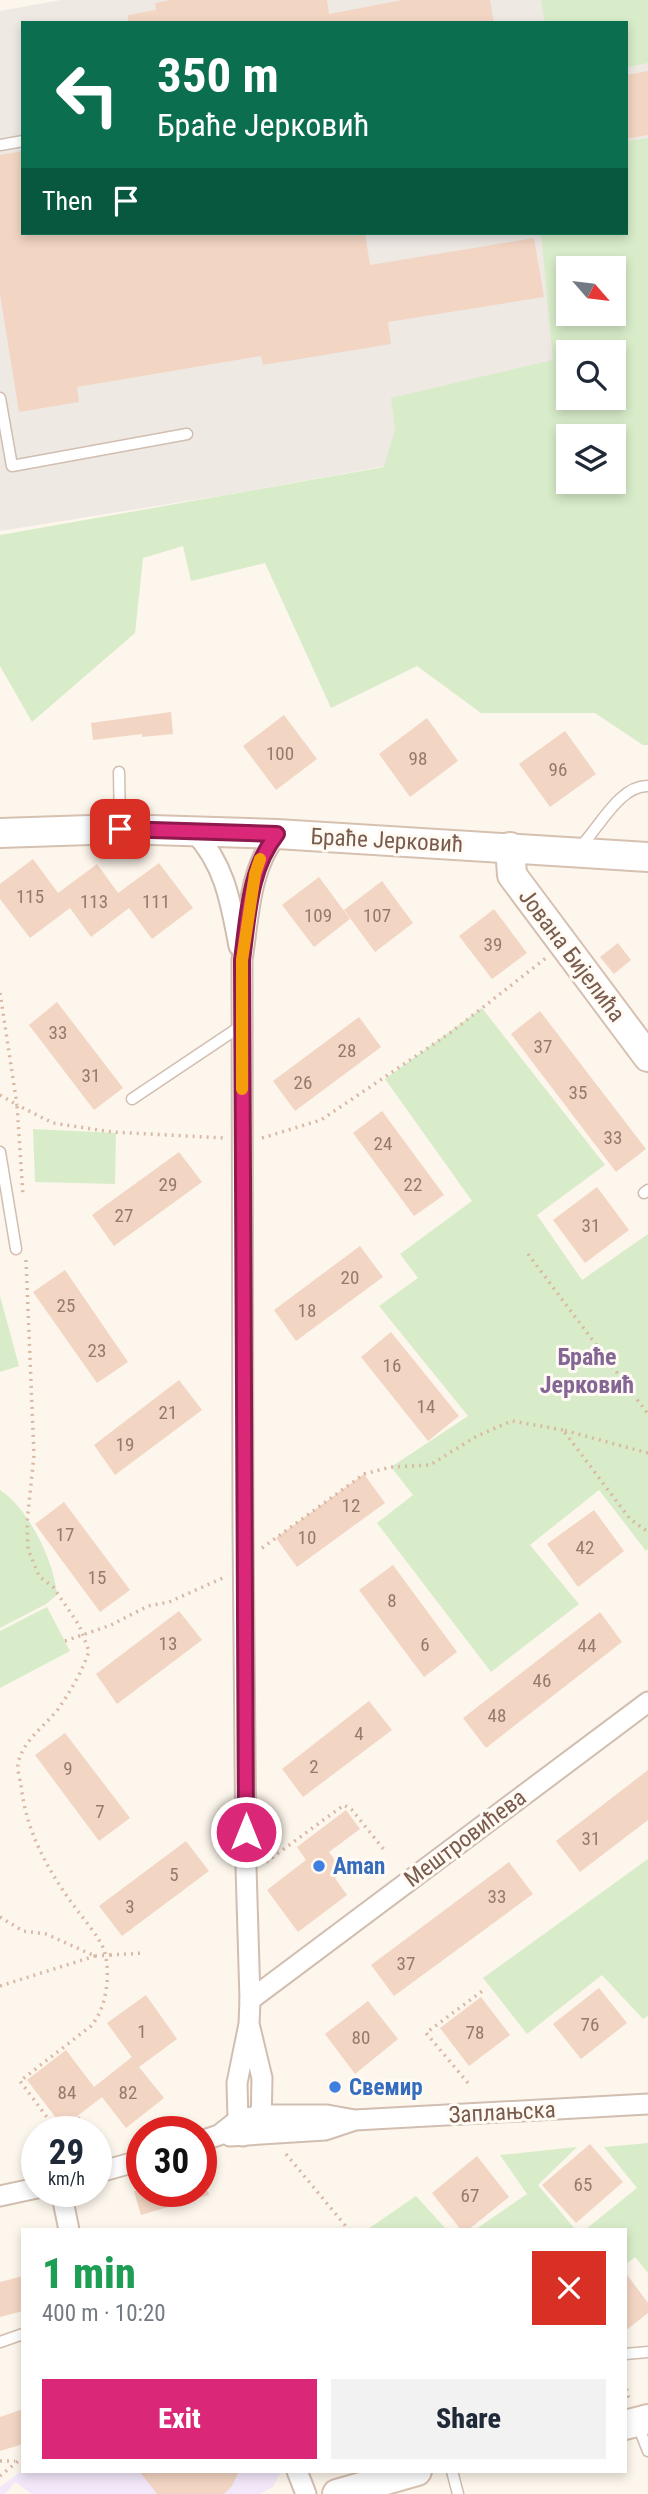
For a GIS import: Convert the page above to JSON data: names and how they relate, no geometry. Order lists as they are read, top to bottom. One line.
{"streets":{"street":["Браће Јерковић","Јована Бијелића","Мештровићева","Заплањска"]},"crossings":[["Браће Јерковић","Јована Бијелића"]],"districts":["Браће Јерковић"],"places":["Aman","Свемир"],"house_numbers":["100","98","96","115","113","111","109","107","39","33","37","28","31","26","35","33","24","29","22","27","31","20","25","18","23","16","14","21","19","12","17","10","42","15","8","13","6","44","46","48","4","2","9","7","31","5","33","3","37","76","1","78","80","84","82","65","67"],"north":"bottom right","page":{"turn":["350 m","Браће Јерковић"],"then":"Then","speed":"29 km/h","limit":"30","heading":["1 min","400 m · 10:20"],"buttons":["Exit","Share"]}}
